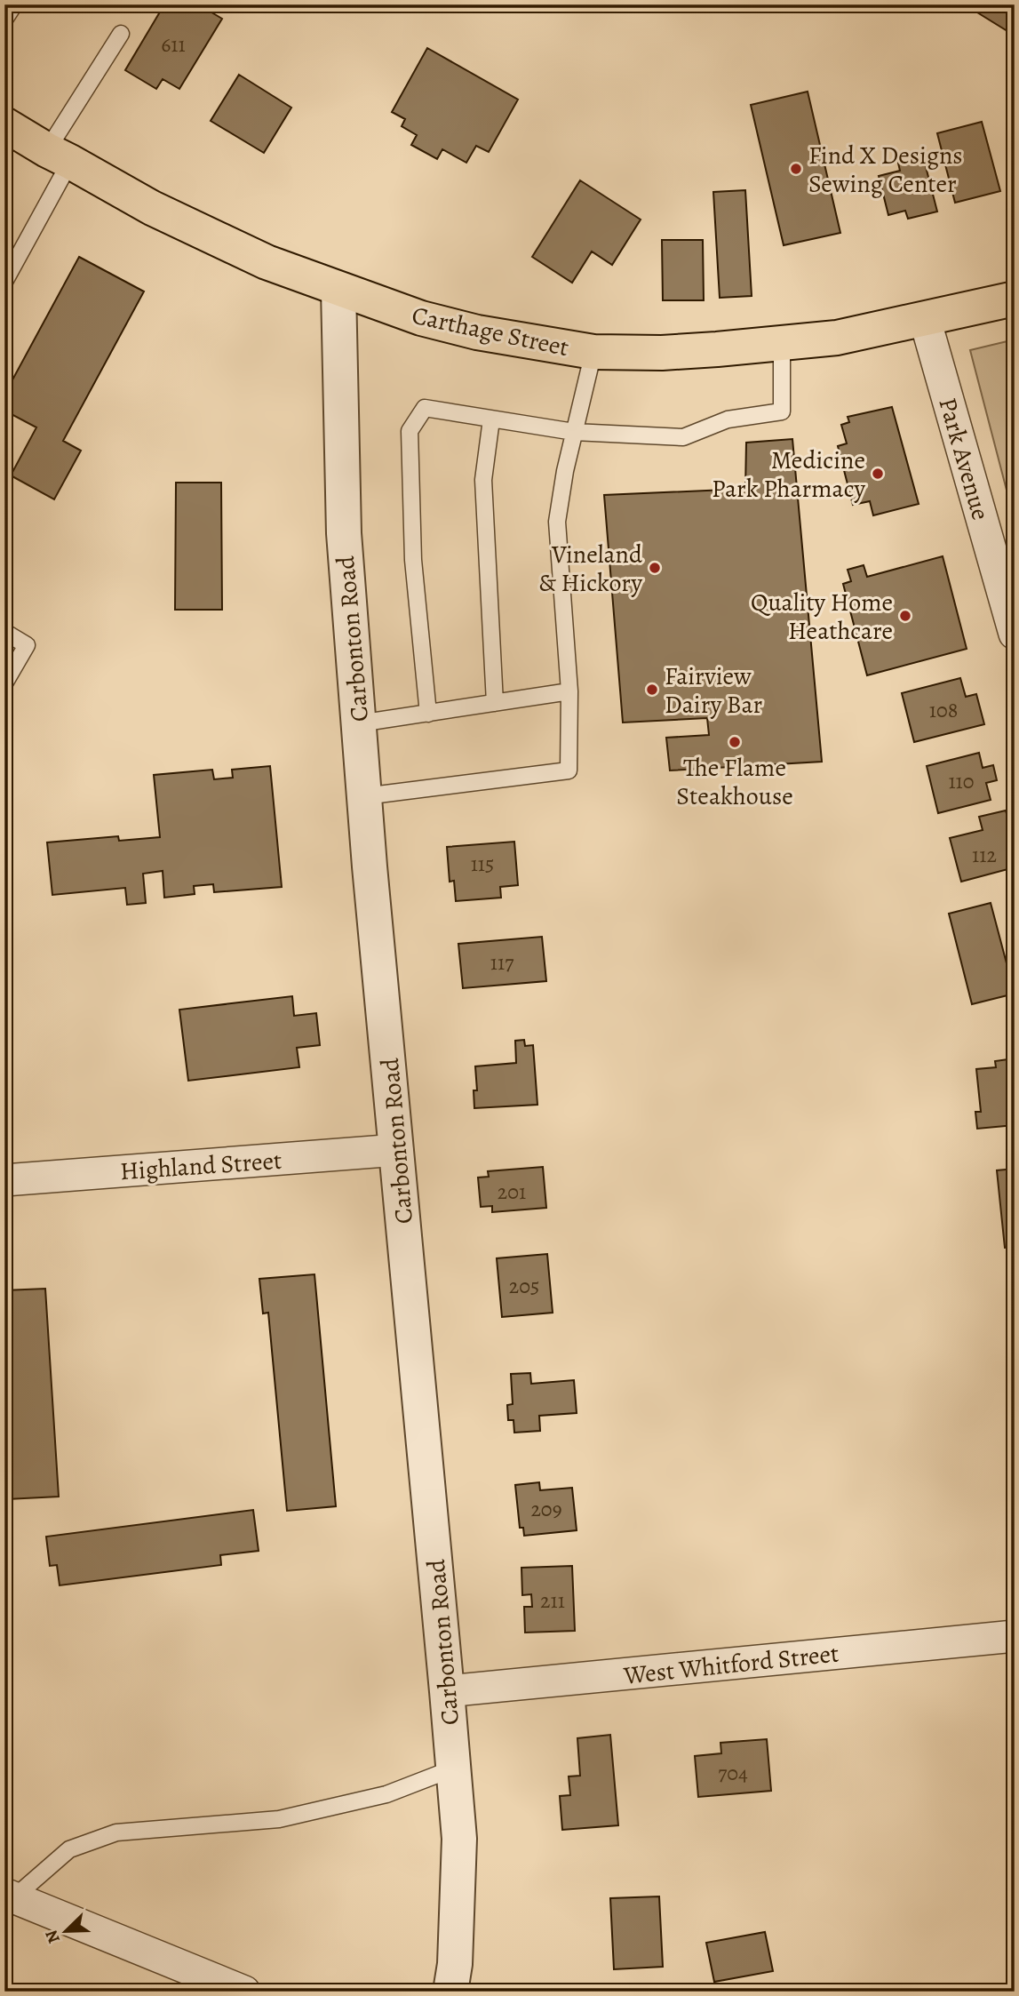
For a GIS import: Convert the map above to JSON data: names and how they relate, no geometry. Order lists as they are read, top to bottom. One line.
{"streets":{"main road":["Carthage Street"],"street":["Park Avenue","Carbonton Road","Highland Street","West Whitford Street"]},"crossings":[["Carthage Street","Park Avenue"],["Carthage Street","Carbonton Road"],["Carbonton Road","Highland Street"],["Carbonton Road","West Whitford Street"]],"places":["Find X Designs Sewing Center","Medicine Park Pharmacy","Vineland & Hickory","Quality Home Heathcare","Fairview Dairy Bar","The Flame Steakhouse"],"house_numbers":["611","108","110","112","115","117","201","205","209","211","704"],"north":"bottom left"}
